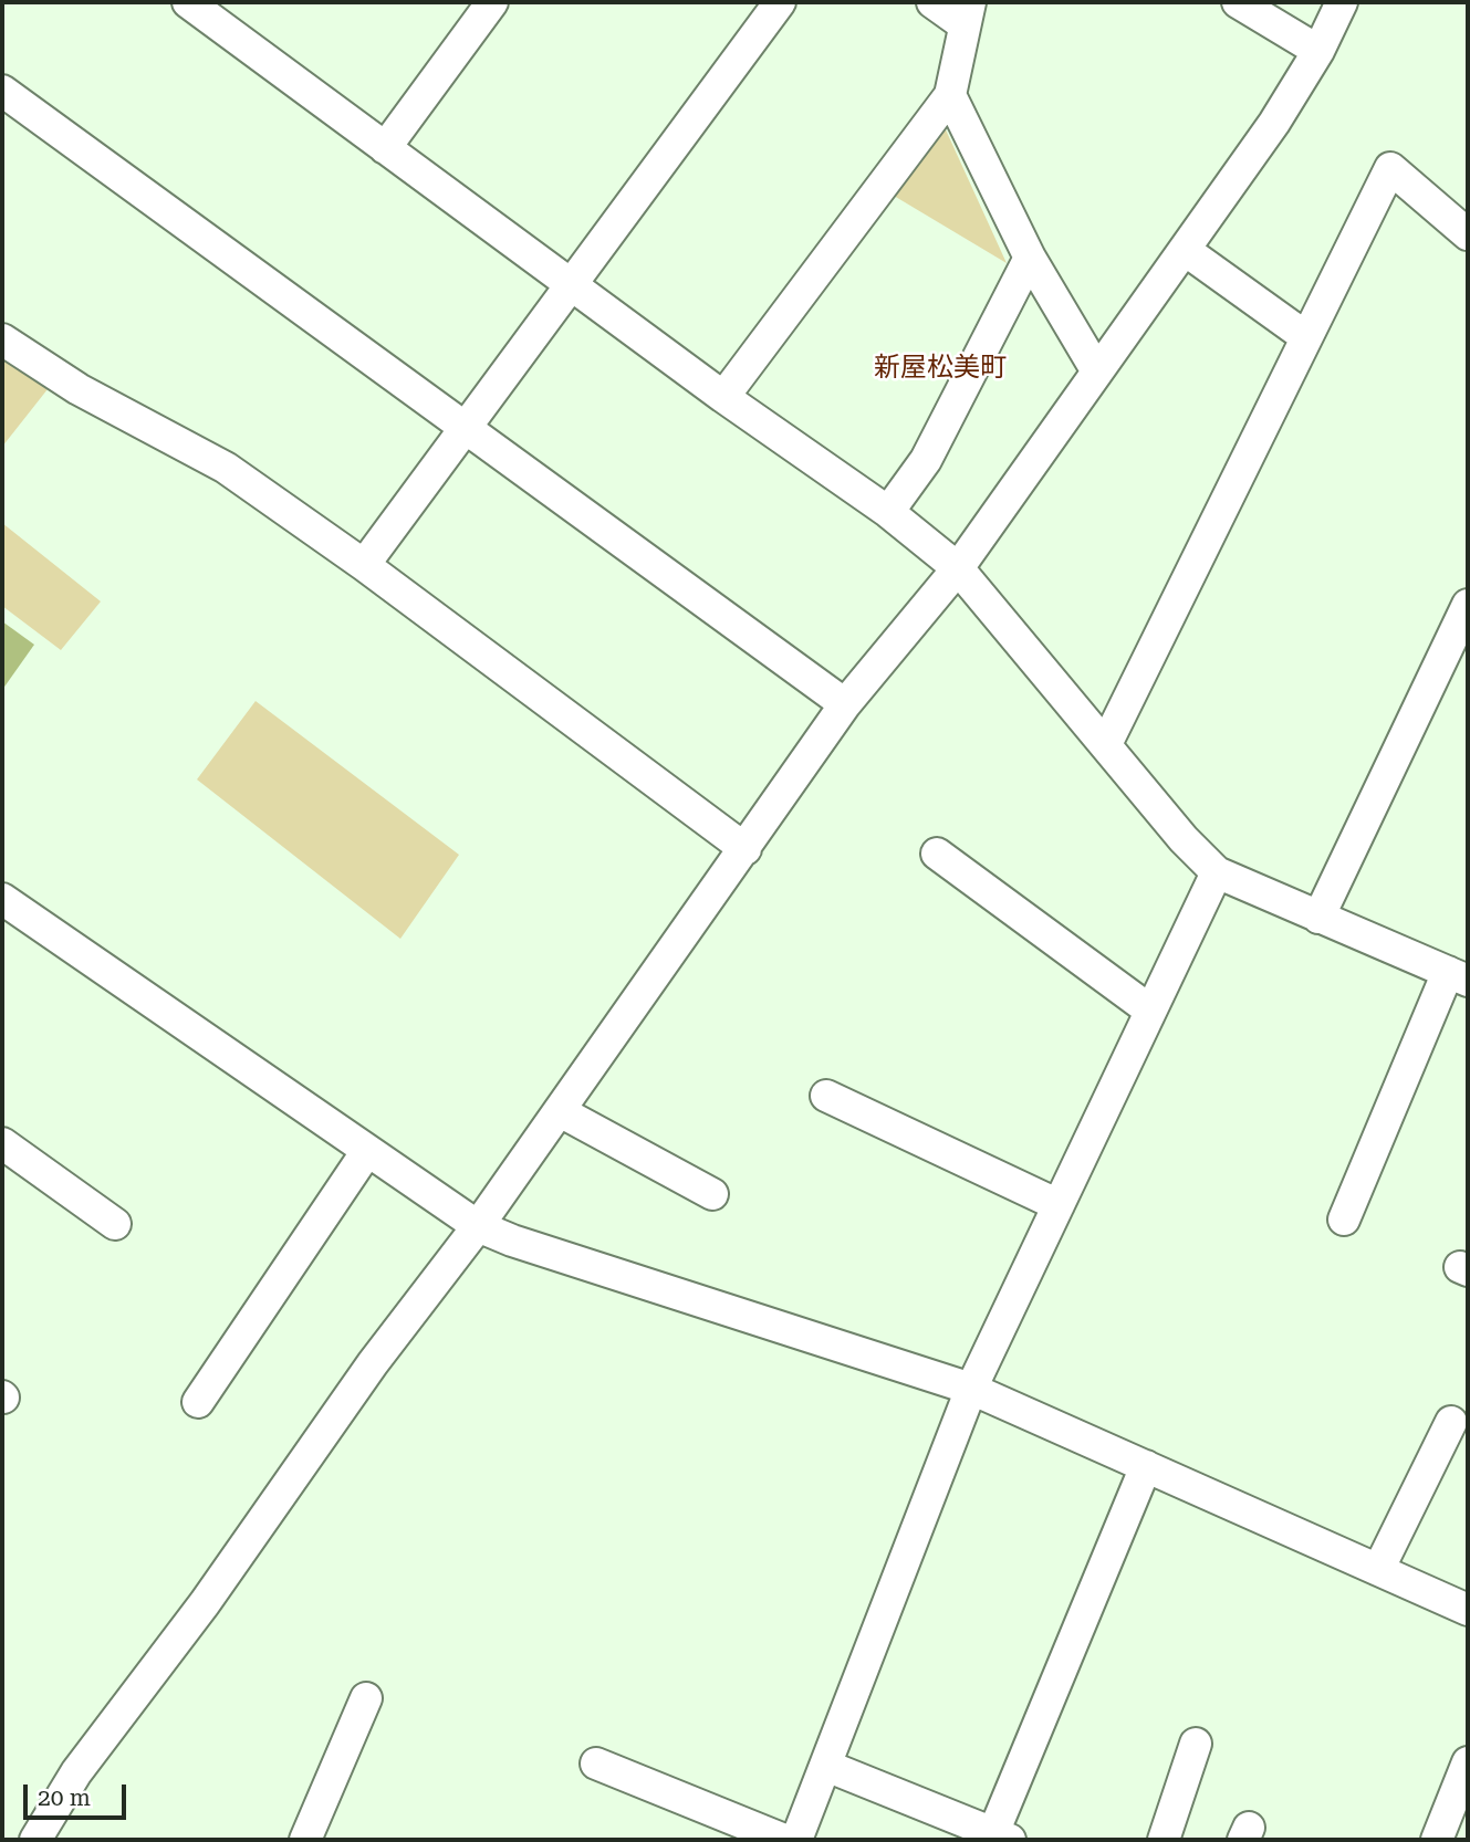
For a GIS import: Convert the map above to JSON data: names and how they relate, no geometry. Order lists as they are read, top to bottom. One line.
{"districts":["新屋松美町"],"scale_bar":"20 m"}
